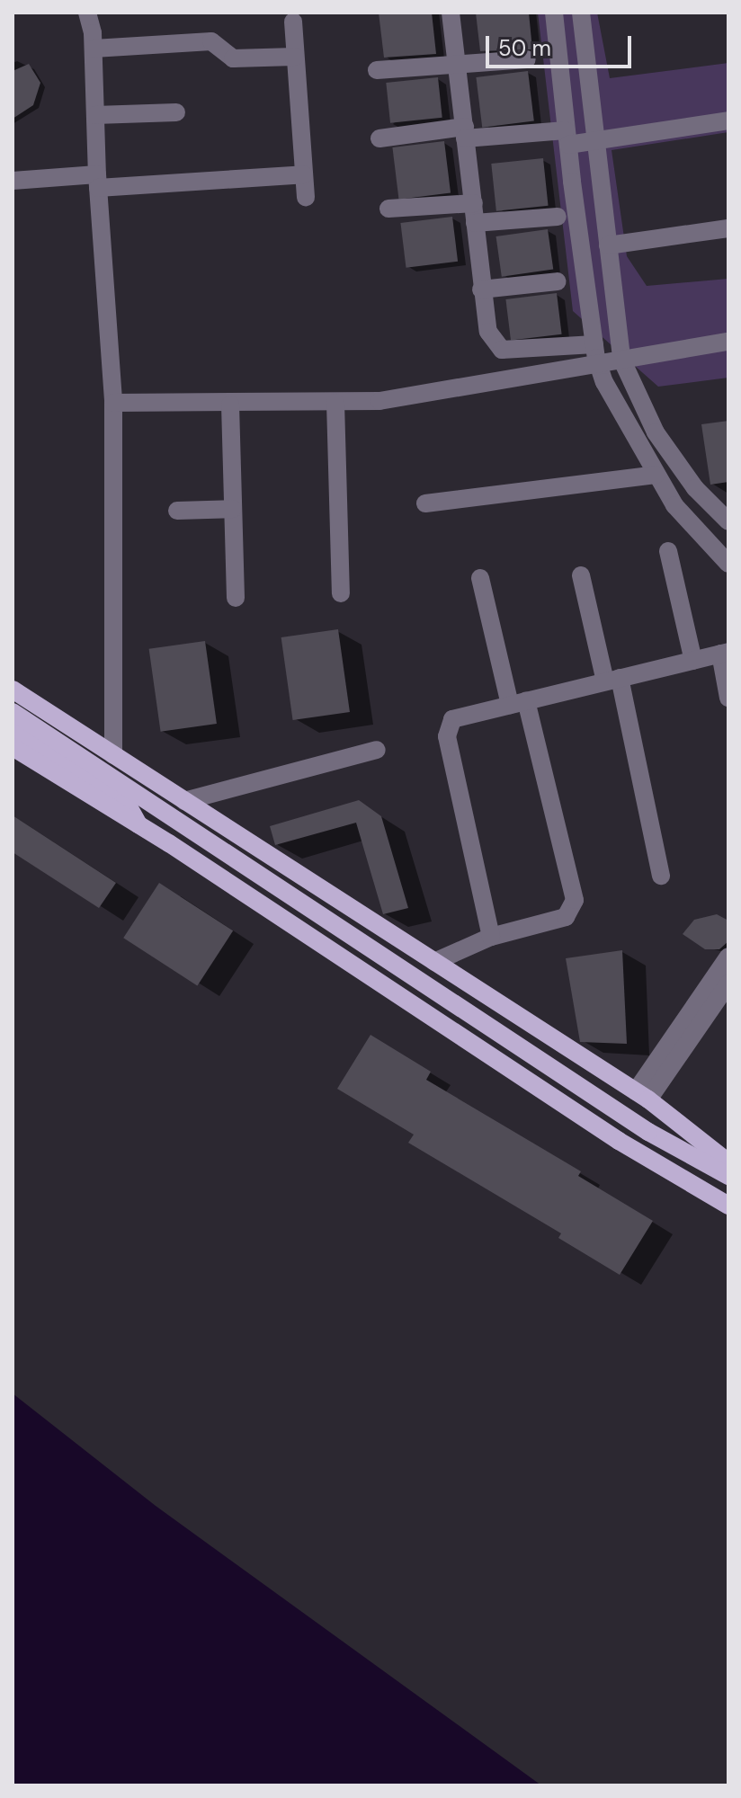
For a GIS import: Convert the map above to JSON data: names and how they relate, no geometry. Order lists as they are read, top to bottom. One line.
{"scale_bar":"50 m"}
